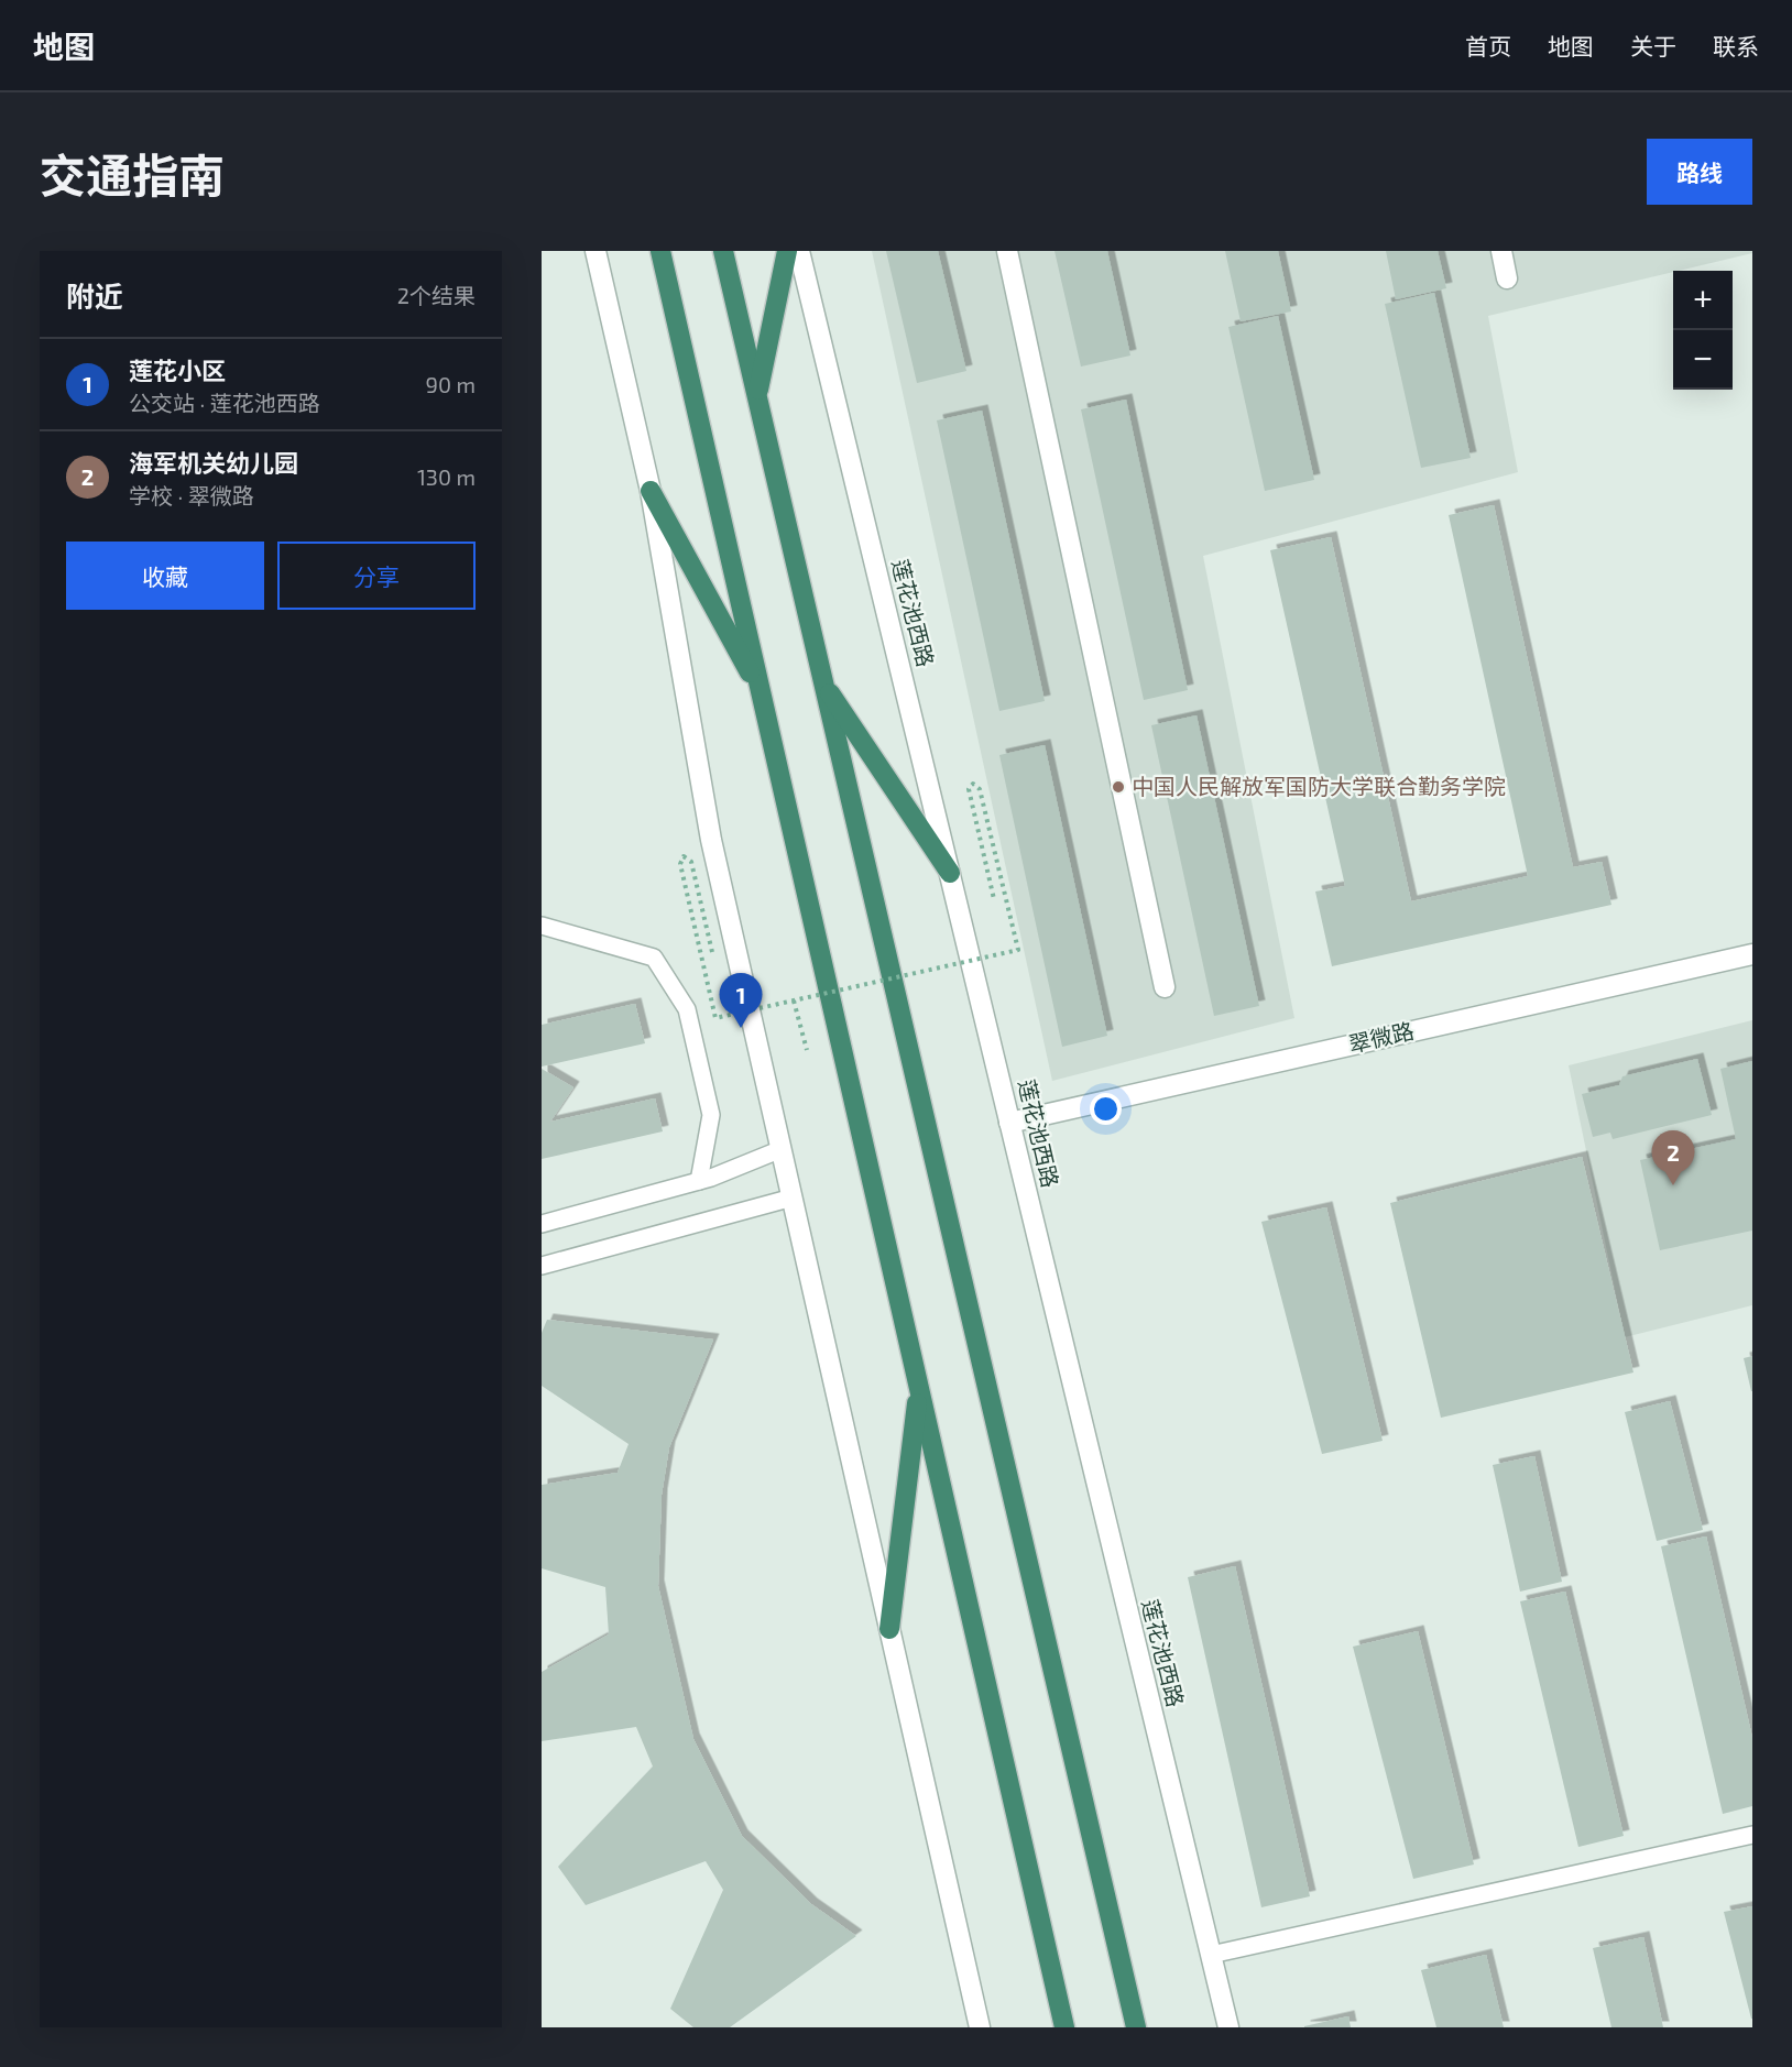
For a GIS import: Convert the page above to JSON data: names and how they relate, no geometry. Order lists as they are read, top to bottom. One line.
{"streets":{"street":["莲花池西路","翠微路"]},"crossings":[["莲花池西路","翠微路"]],"places":["中国人民解放军国防大学联合勤务学院"],"page":{"header":"地图","nav":["首页","地图","关于","联系"],"title":"交通指南","buttons":["路线",["收藏","分享"]],"heading":["附近","2个结果"],"map_buttons":["+","−"],"list":[{"mark":"1","name":"莲花小区","note":"公交站 · 莲花池西路","value":"90 m"},{"mark":"2","name":"海军机关幼儿园","note":"学校 · 翠微路","value":"130 m"}],"pins":["1","2"]}}
